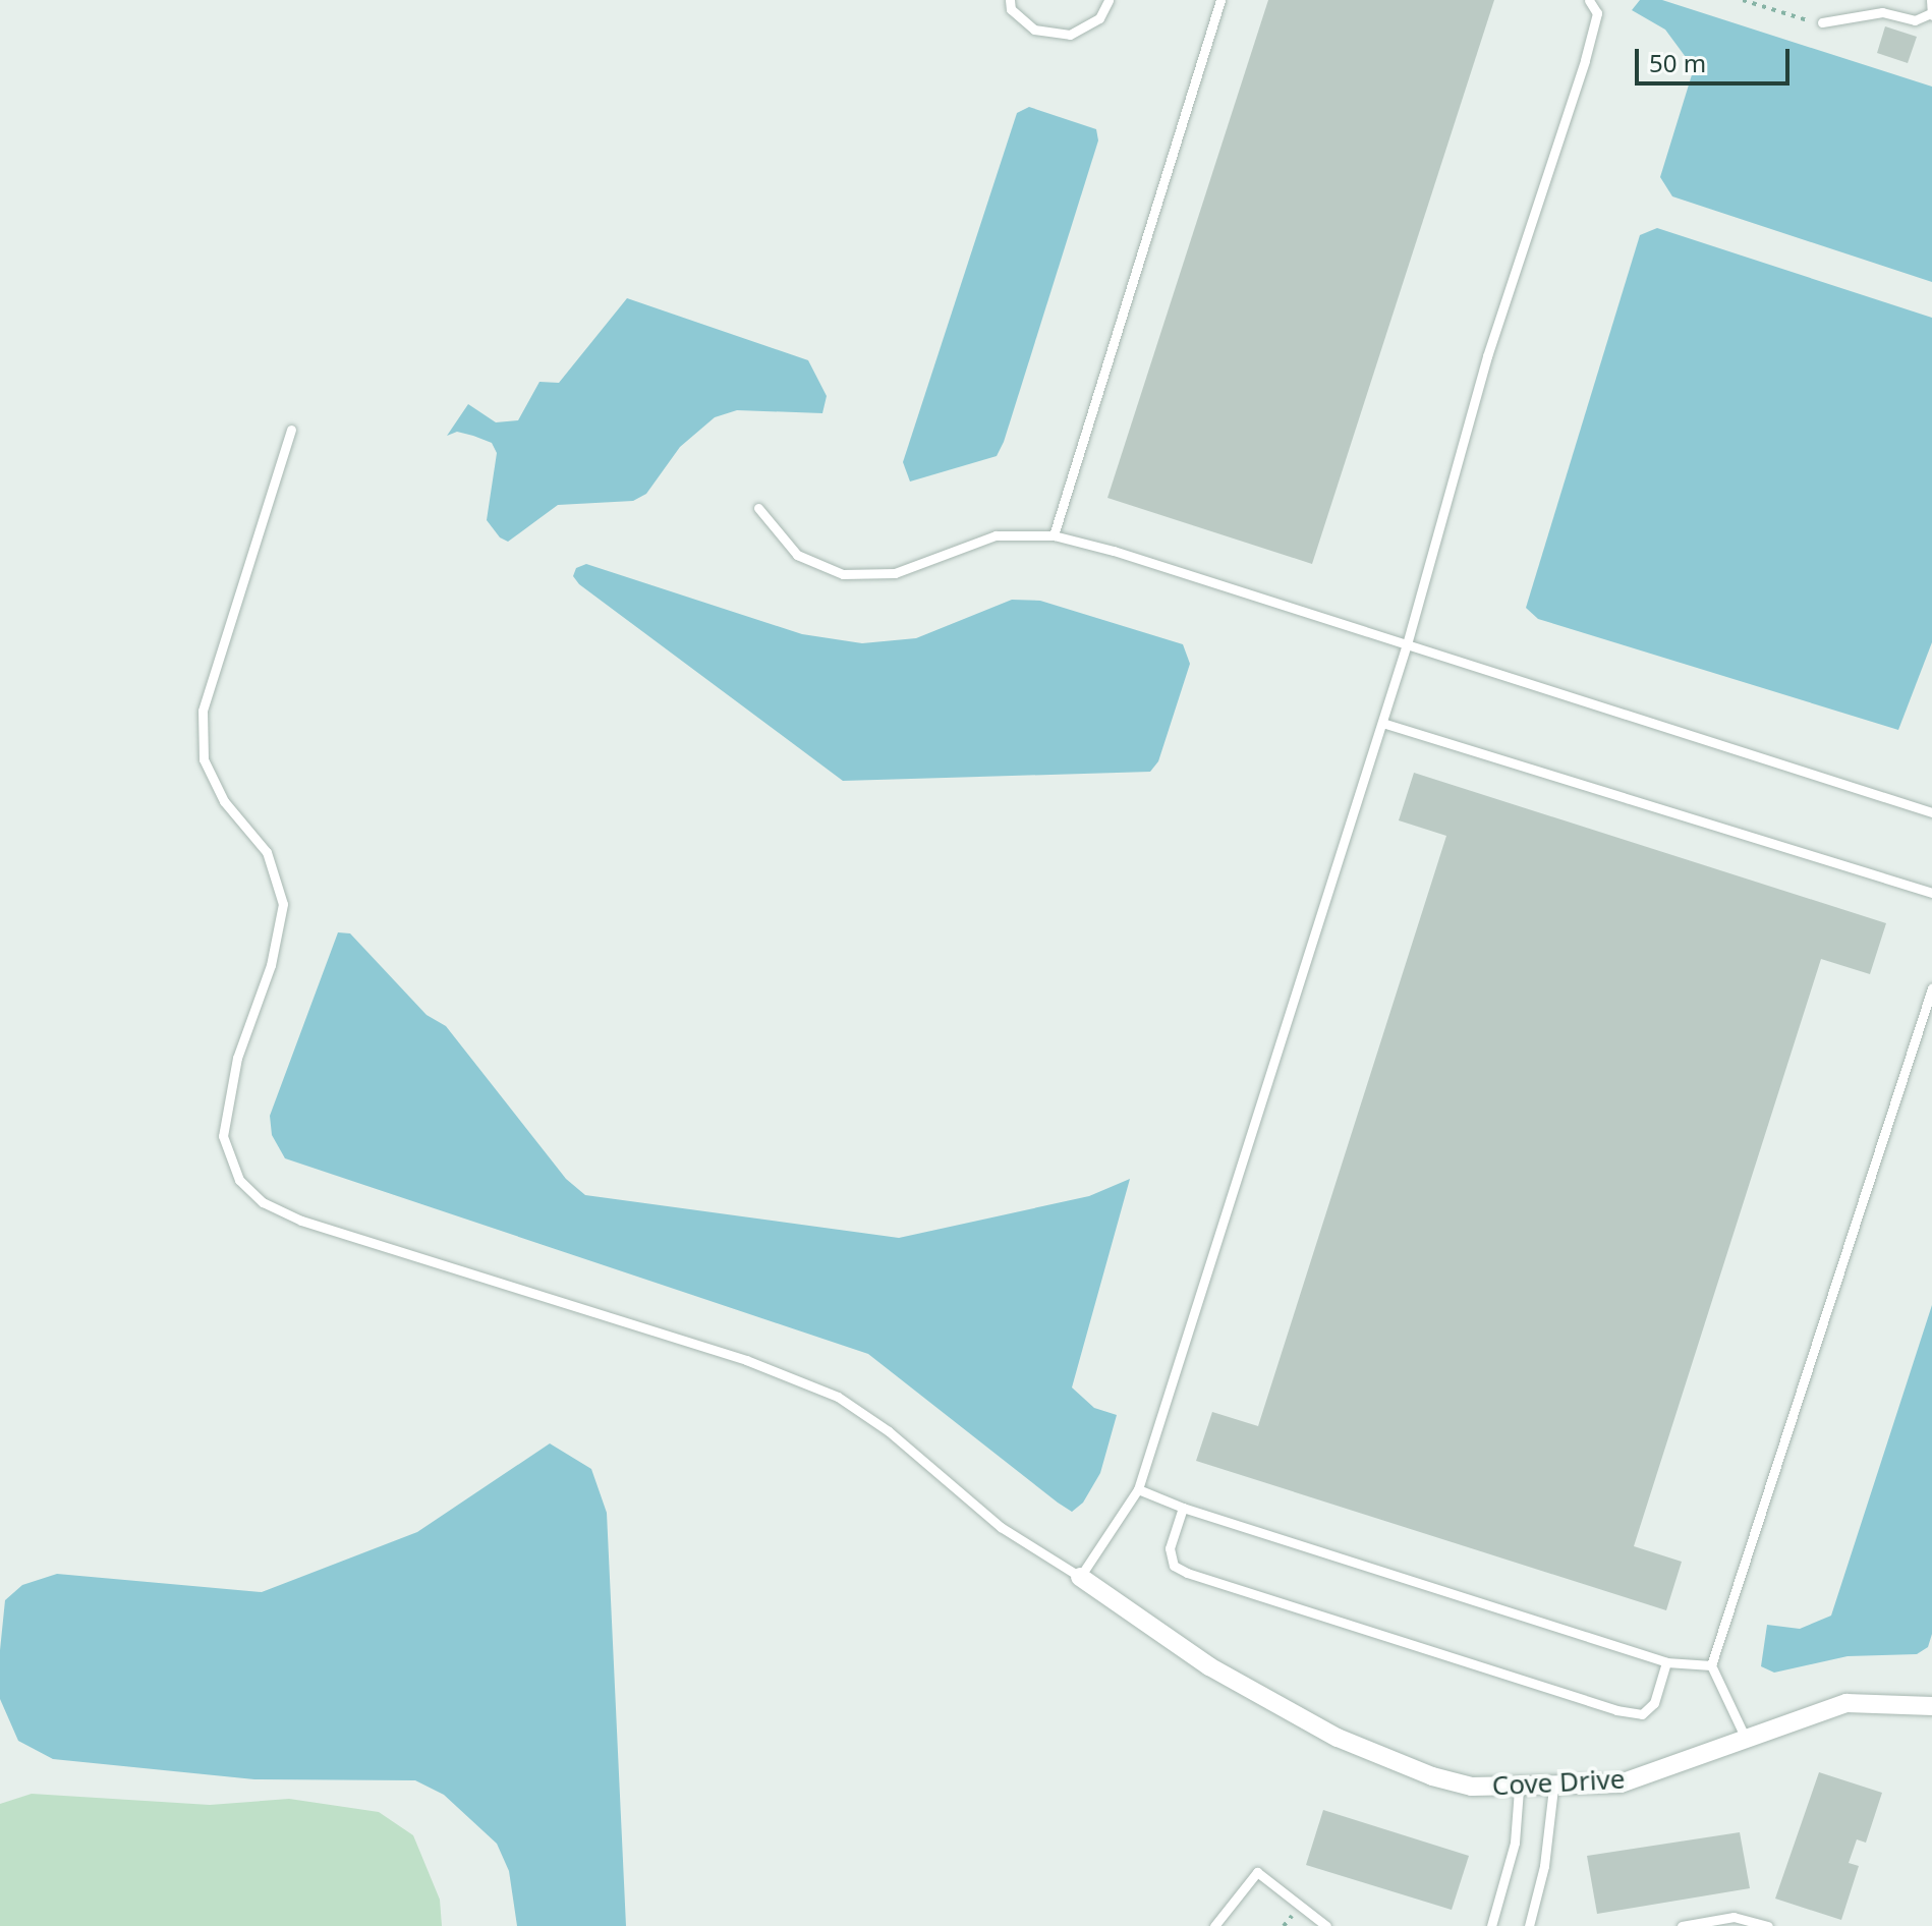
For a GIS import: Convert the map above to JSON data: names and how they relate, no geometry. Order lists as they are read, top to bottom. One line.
{"streets":{"street":["Cove Drive"]},"scale_bar":"50 m"}
